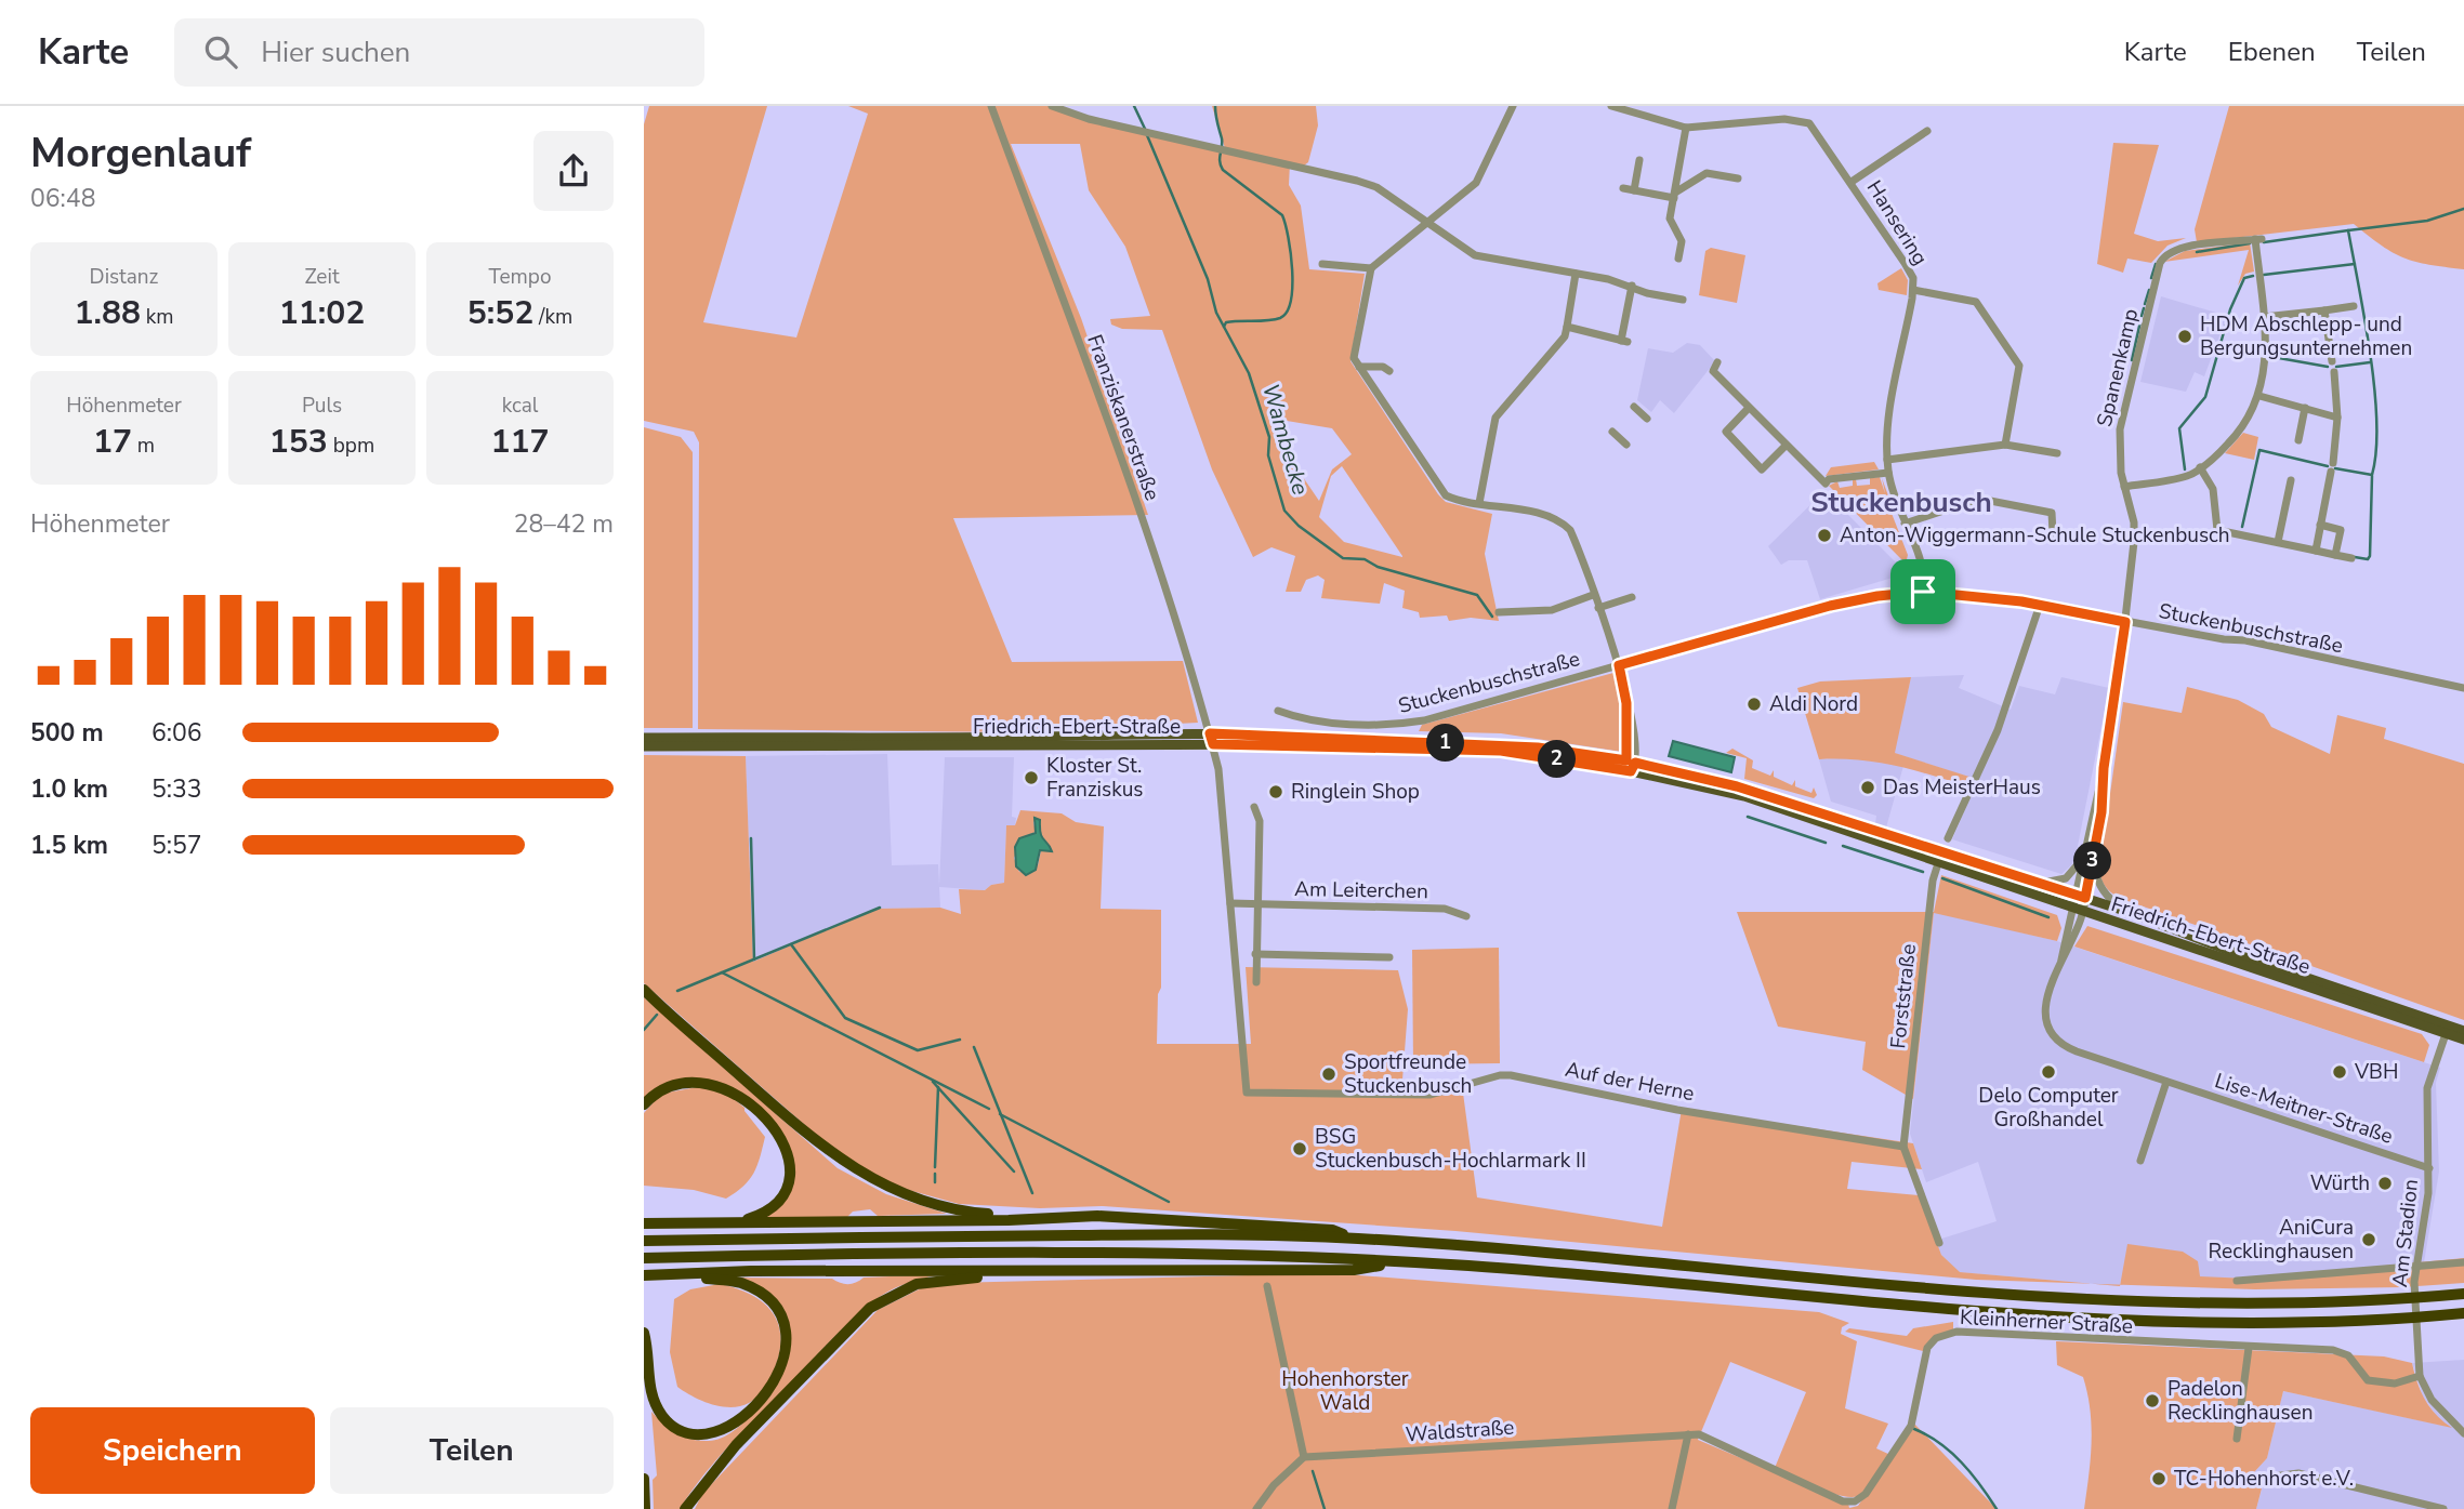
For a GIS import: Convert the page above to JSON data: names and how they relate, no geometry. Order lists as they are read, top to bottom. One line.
{"streets":{"main road":["Friedrich-Ebert-Straße"],"street":["Hansering","Spanenkamp","Franziskanerstraße","Stuckenbuschstraße","Am Leiterchen","Forststraße","Auf der Herne","Lise-Meitner-Straße","Am Stadion","Kleinherner Straße","Waldstraße"]},"crossings":[["Hansering","Stuckenbuschstraße"],["Spanenkamp","Stuckenbuschstraße"],["Spanenkamp","Friedrich-Ebert-Straße"],["Spanenkamp","Lise-Meitner-Straße"],["Franziskanerstraße","Friedrich-Ebert-Straße"],["Friedrich-Ebert-Straße","Forststraße"],["Friedrich-Ebert-Straße","Lise-Meitner-Straße"],["Friedrich-Ebert-Straße","Am Stadion"],["Am Leiterchen","Auf der Herne"],["Forststraße","Auf der Herne"],["Lise-Meitner-Straße","Am Stadion"],["Am Stadion","Kleinherner Straße"],["Kleinherner Straße","Waldstraße"]],"districts":["Stuckenbusch"],"water":["Wambecke"],"parks":["Hohenhorster Wald"],"places":["HDM Abschlepp- und Bergungsunternehmen","Anton-Wiggermann-Schule Stuckenbusch","Aldi Nord","Kloster St. Franziskus","Das MeisterHaus","Ringlein Shop","Delo Computer Großhandel","VBH","Sportfreunde Stuckenbusch","BSG Stuckenbusch-Hochlarmark II","Würth","AniCura Recklinghausen","Padelon Recklinghausen","TC-Hohenhorst e.V."],"page":{"header":"Karte","search":"Hier suchen","nav":["Karte","Ebenen","Teilen"],"heading":["Morgenlauf","06:48"],"stats":[["Distanz","1.88 km"],["Zeit","11:02"],["Tempo","5:52 /km"],["Höhenmeter","17 m"],["Puls","153 bpm"],["kcal","117"]],"chart":["Höhenmeter","28–42 m"],"list":[{"name":"500 m","note":"6:06"},{"name":"1.0 km","note":"5:33"},{"name":"1.5 km","note":"5:57"}],"pins":["1","2","3"],"buttons":["Speichern","Teilen"]}}
